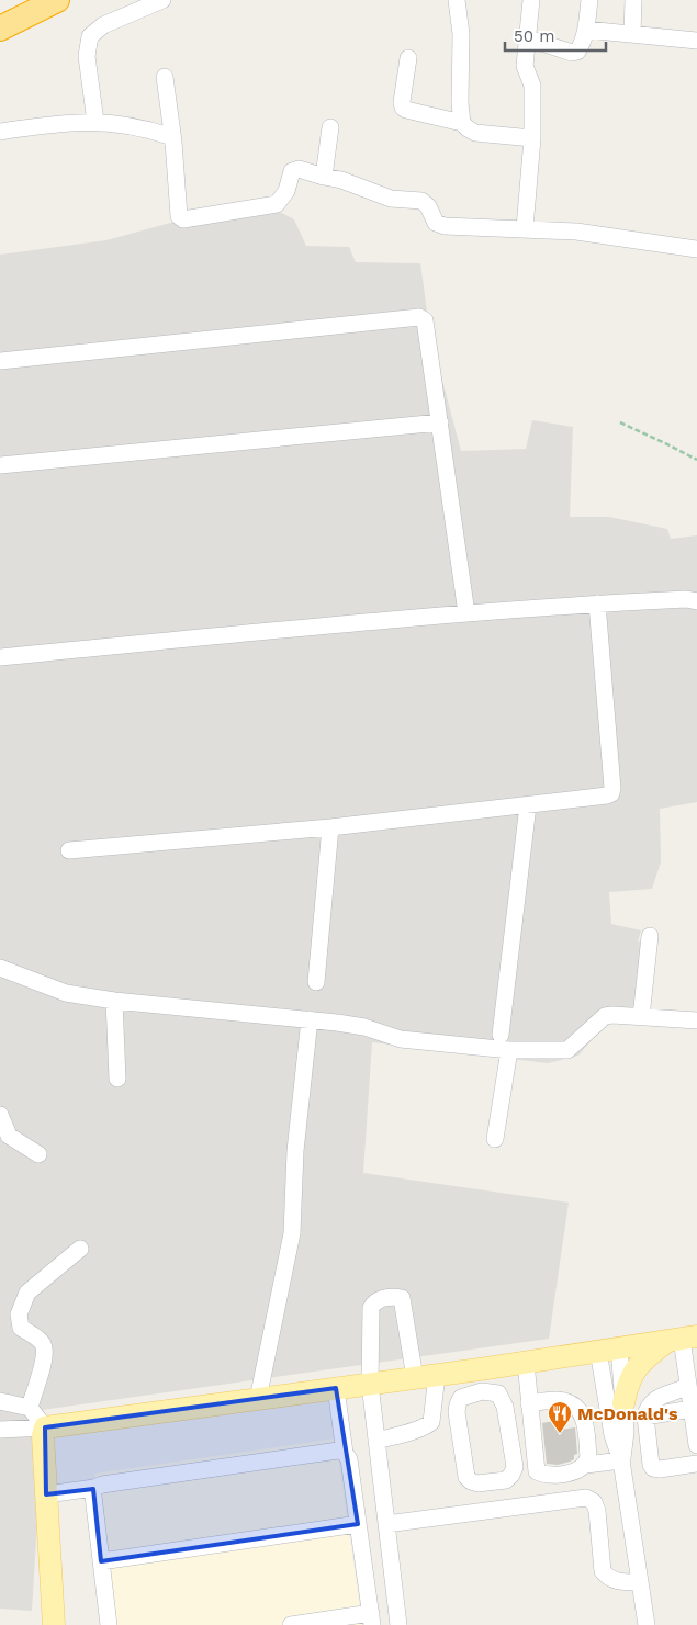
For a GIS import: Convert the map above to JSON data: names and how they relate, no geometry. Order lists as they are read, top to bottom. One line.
{"places":{"restaurant":["McDonald's"]},"scale_bar":"50 m"}
